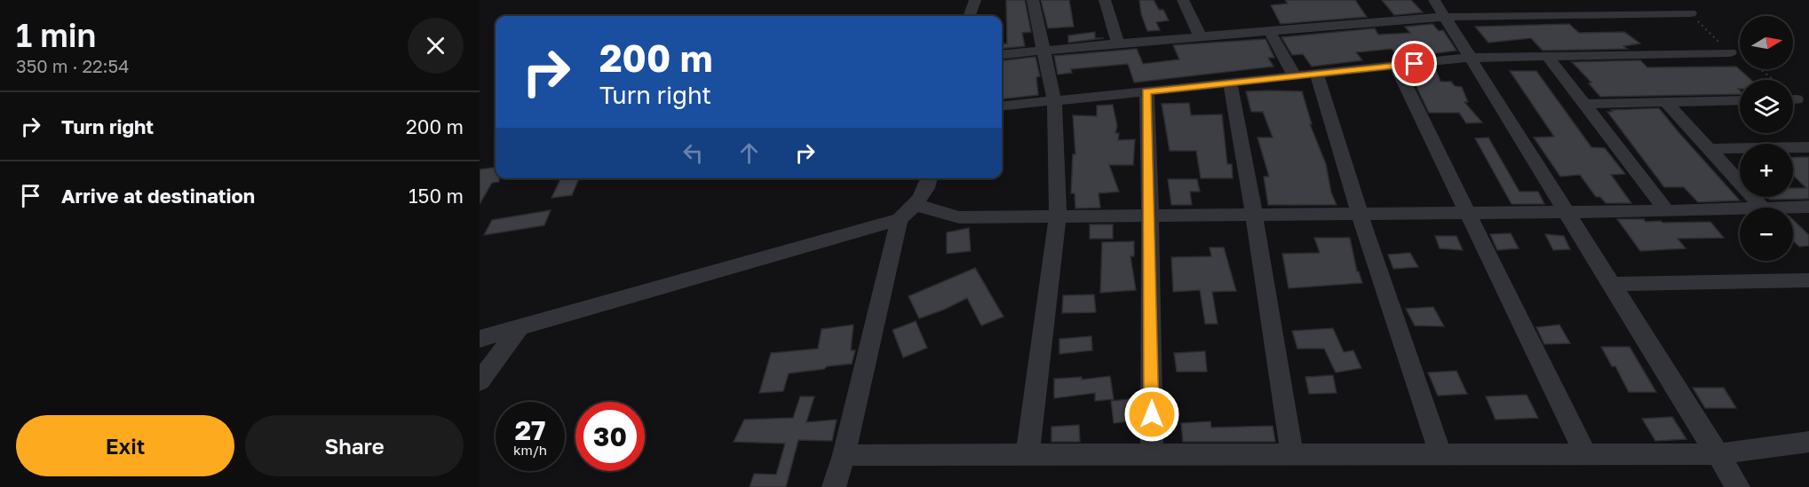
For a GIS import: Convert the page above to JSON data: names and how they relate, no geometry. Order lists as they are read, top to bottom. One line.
{"north":"right","page":{"heading":["1 min","350 m · 22:54"],"map_buttons":["+","−"],"turn":["200 m","Turn right"],"list":[{"name":"Turn right","value":"200 m"},{"name":"Arrive at destination","value":"150 m"}],"speed":"27 km/h","limit":"30","buttons":["Exit","Share"]}}
